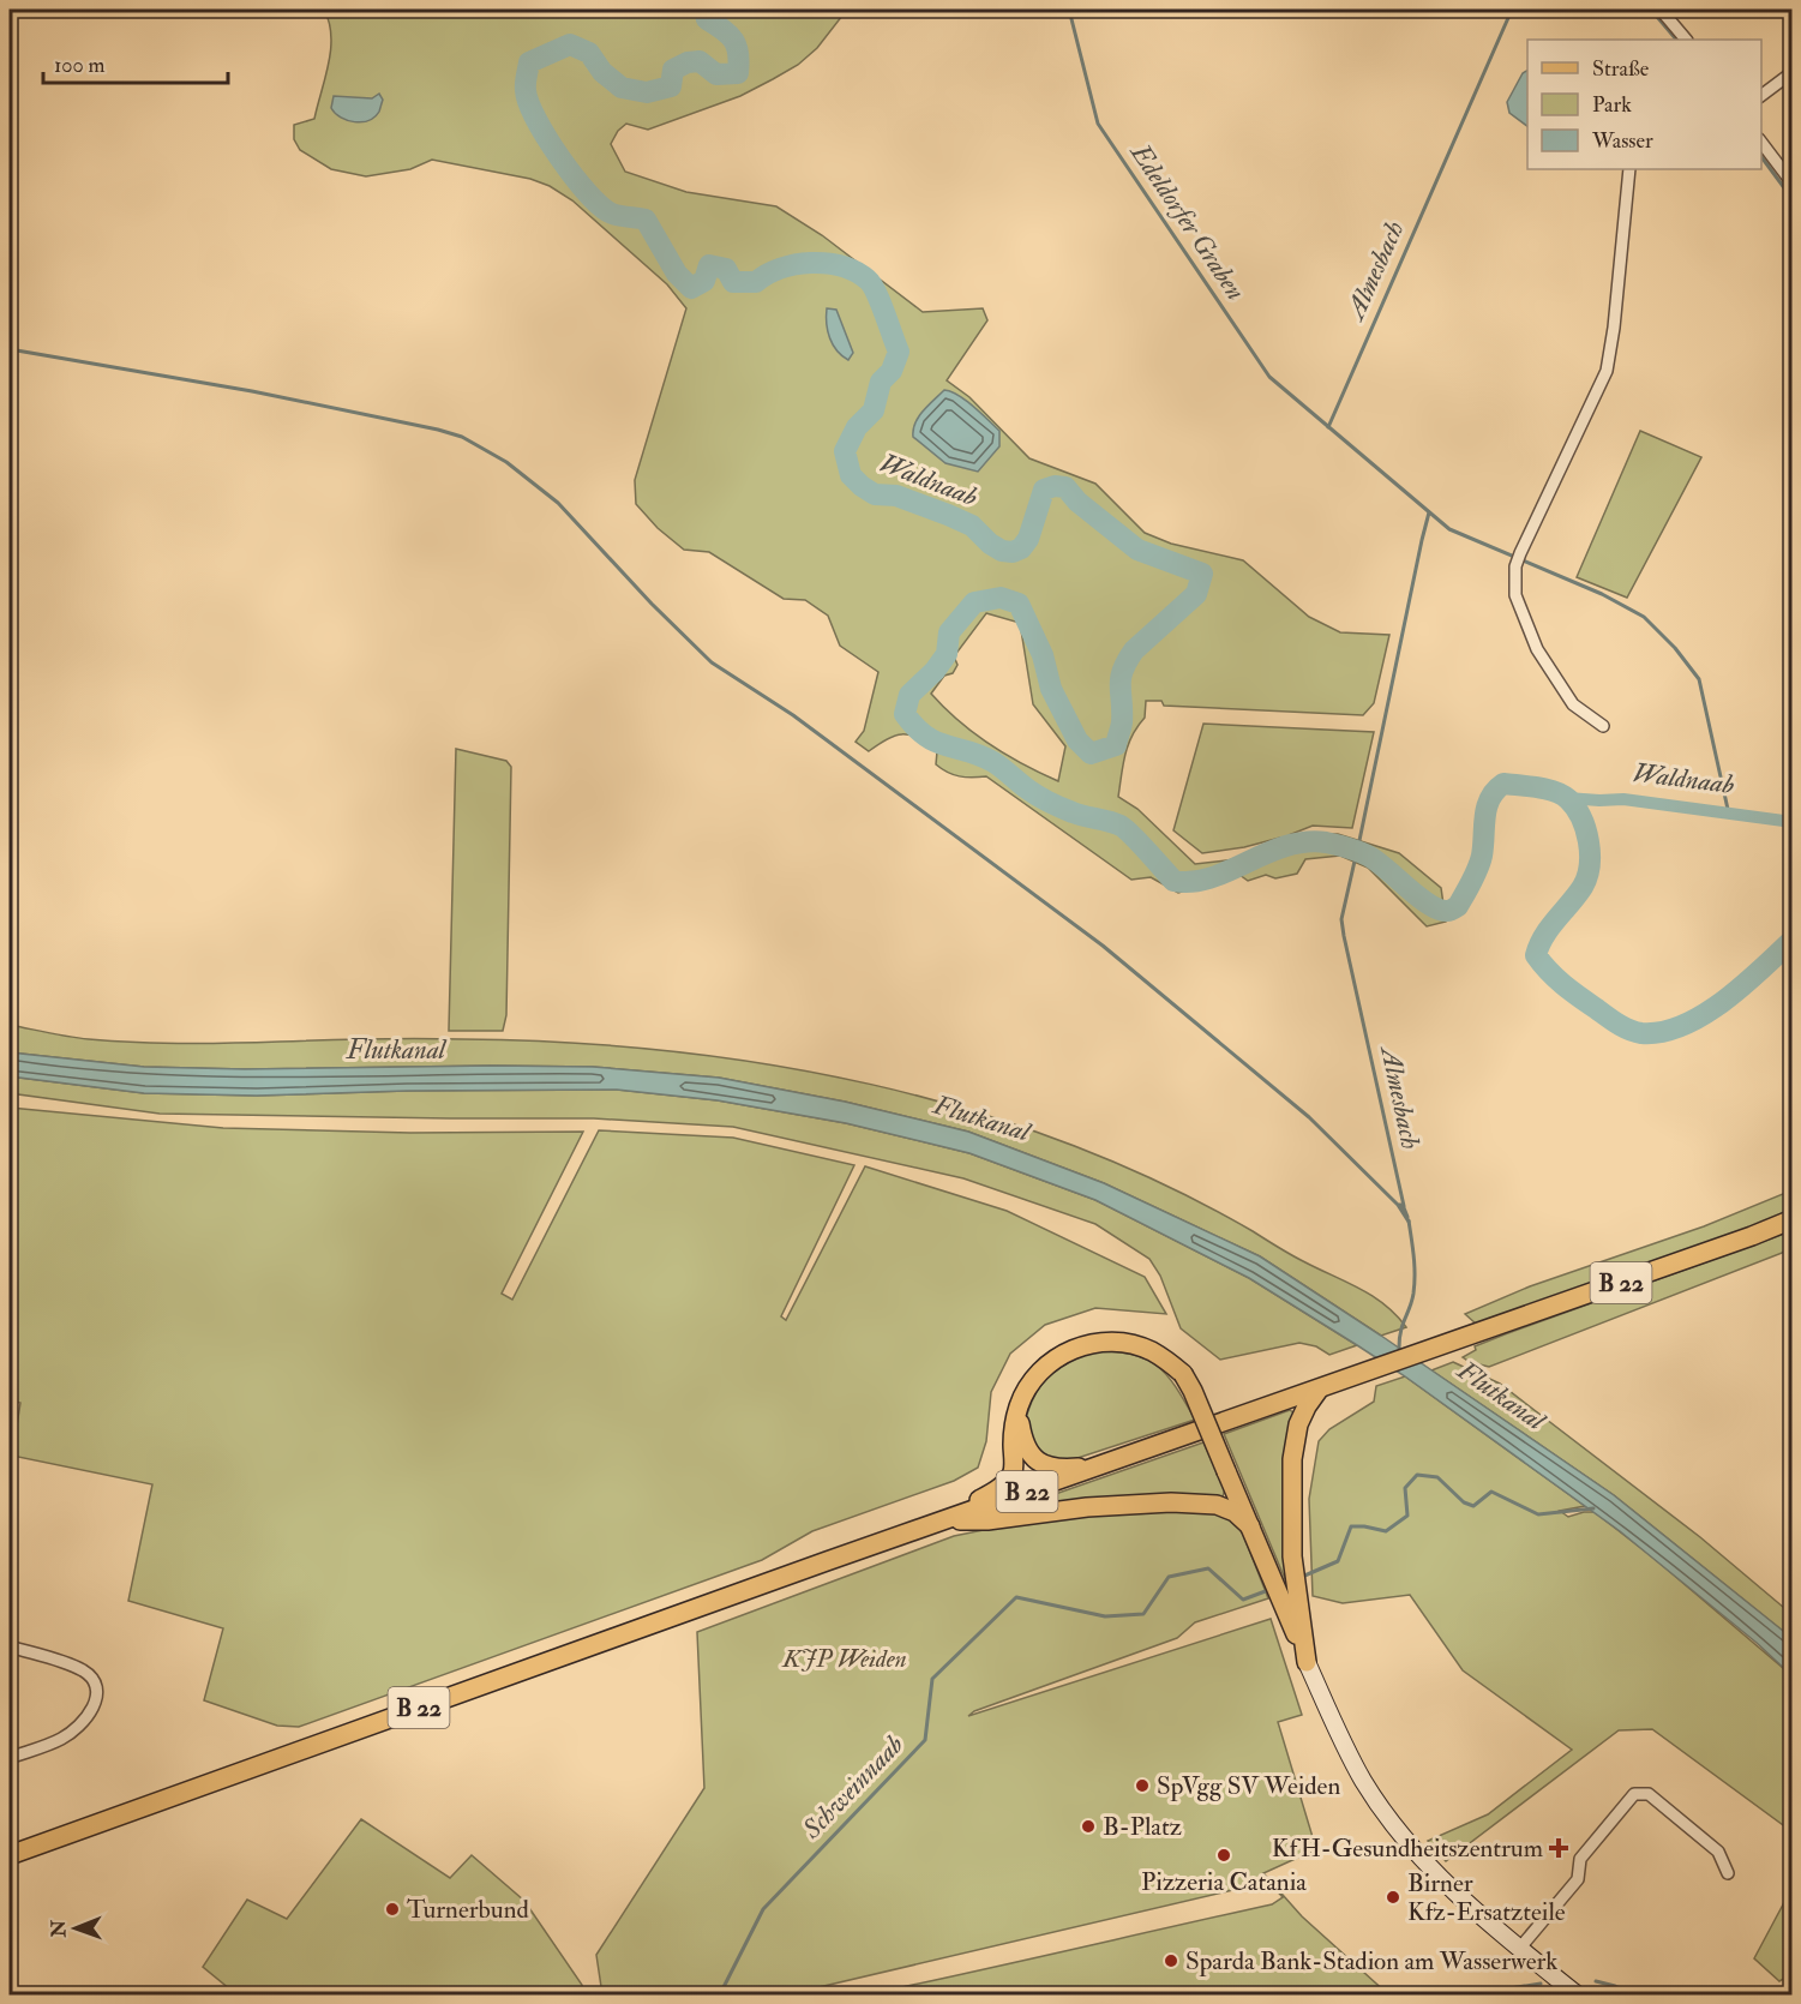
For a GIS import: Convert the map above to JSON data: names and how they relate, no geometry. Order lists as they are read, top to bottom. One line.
{"streets":{"main road":["B 22"]},"water":["Edeldorfer Graben","Almesbach","Waldnaab","Flutkanal","Schweinnaab"],"parks":["KJP Weiden"],"places":{"other":["SpVgg SV Weiden","B-Platz","Pizzeria Catania","Birner Kfz-Ersatzteile","Turnerbund","Sparda Bank-Stadion am Wasserwerk"],"health":["KfH-Gesundheitszentrum"]},"legend":["Straße","Park","Wasser"],"scale_bar":"100 m","north":"left"}
